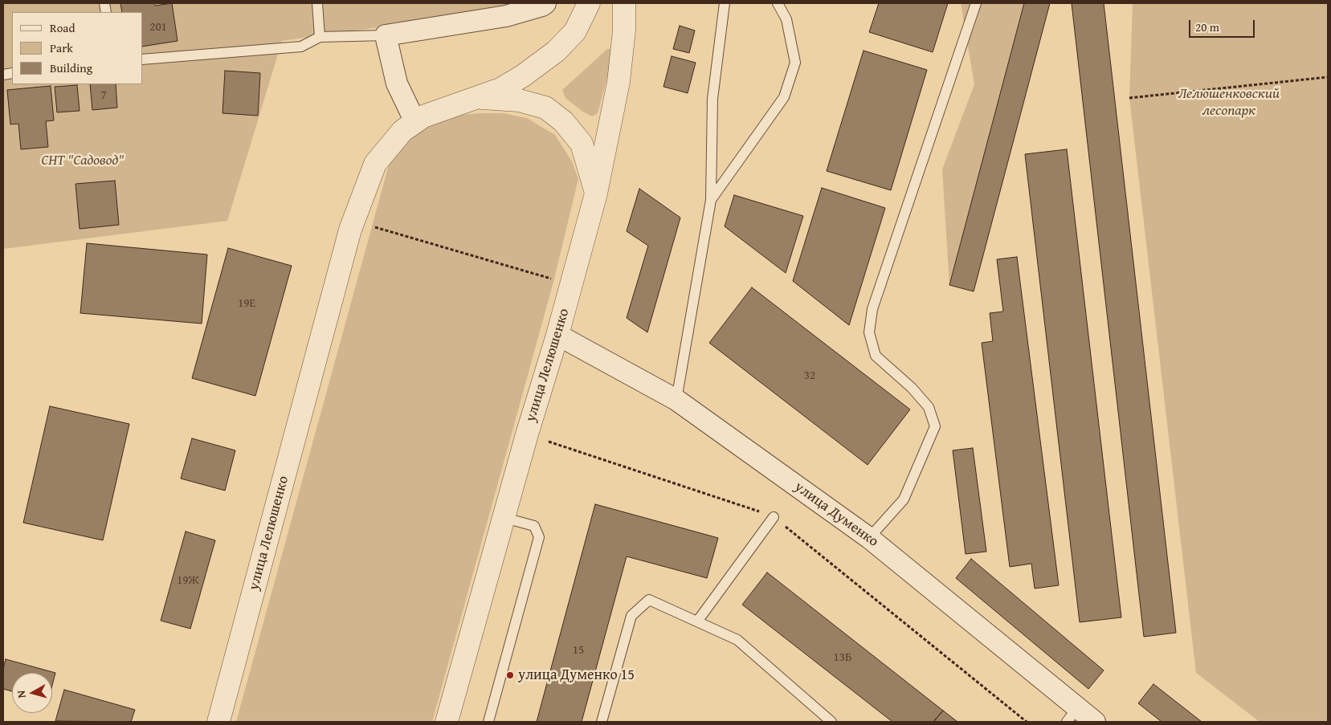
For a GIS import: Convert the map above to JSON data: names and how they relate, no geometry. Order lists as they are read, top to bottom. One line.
{"streets":{"street":["улица Лелюшенко","улица Думенко"]},"crossings":[["улица Лелюшенко","улица Думенко"]],"parks":["Лелюшенковский лесопарк","СНТ \"Садовод\""],"places":["улица Думенко 15"],"house_numbers":["201","7","19Е","32","19Ж","15","13Б"],"legend":["Road","Park","Building"],"scale_bar":"20 m","north":"left"}
